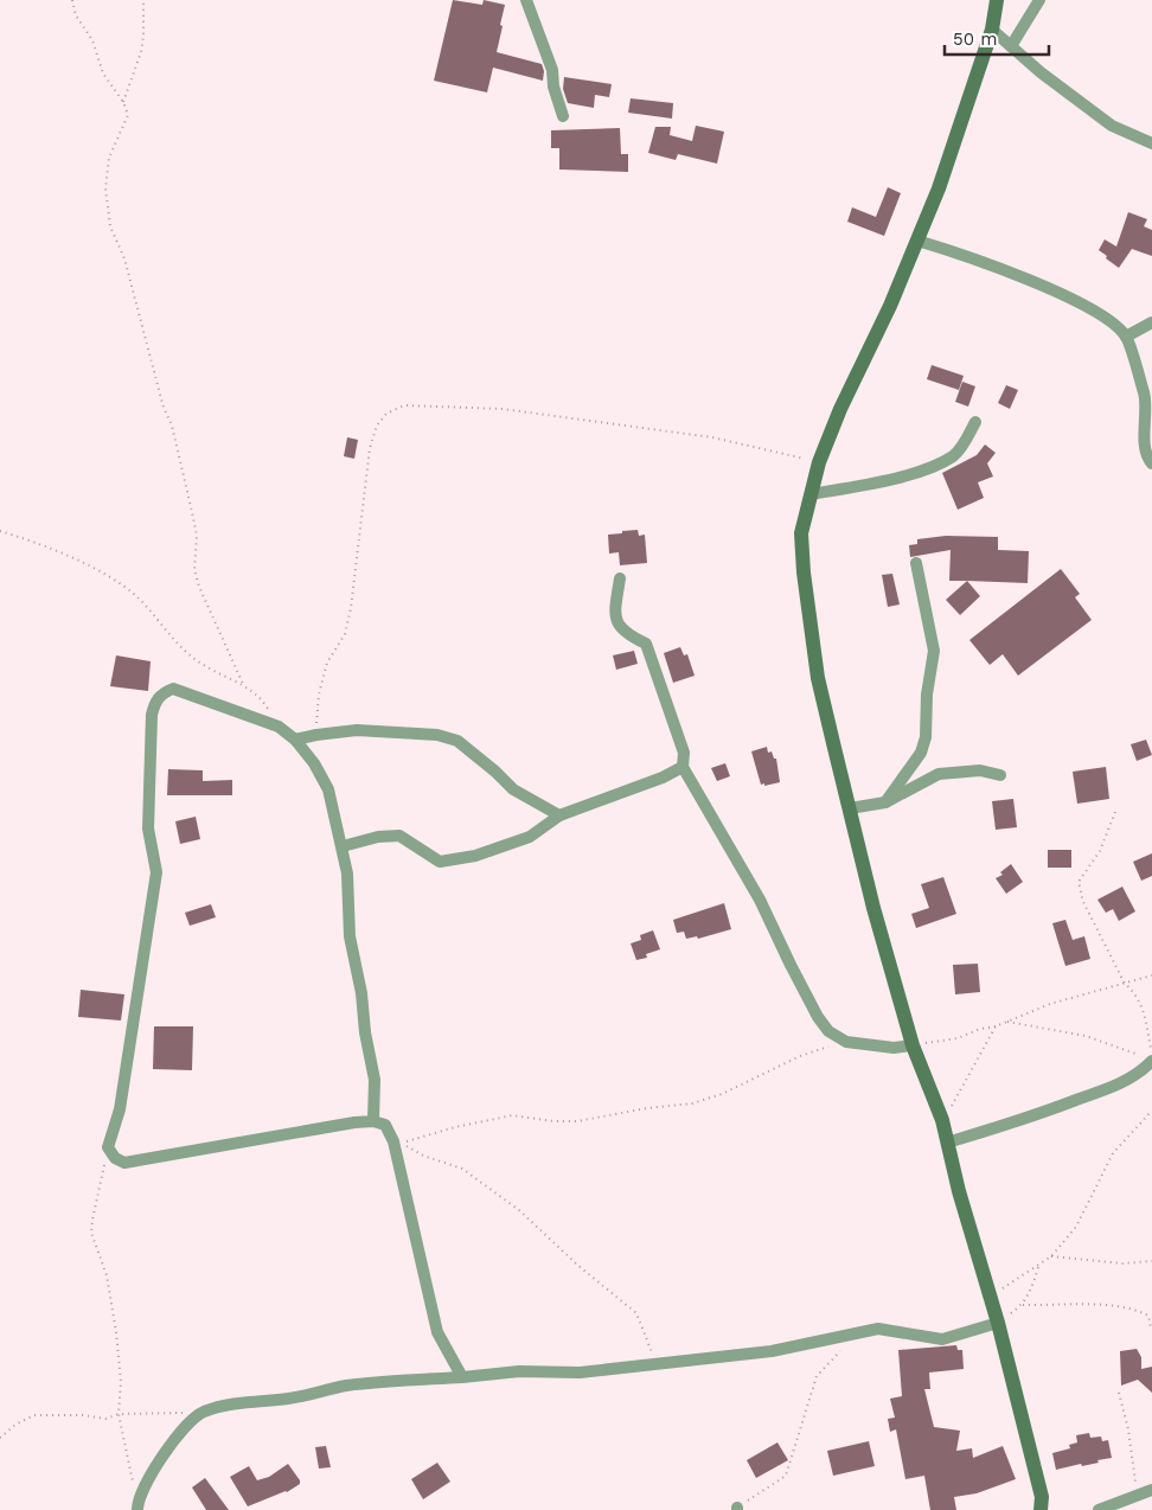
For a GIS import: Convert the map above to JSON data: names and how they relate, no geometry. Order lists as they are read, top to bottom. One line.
{"scale_bar":"50 m"}
